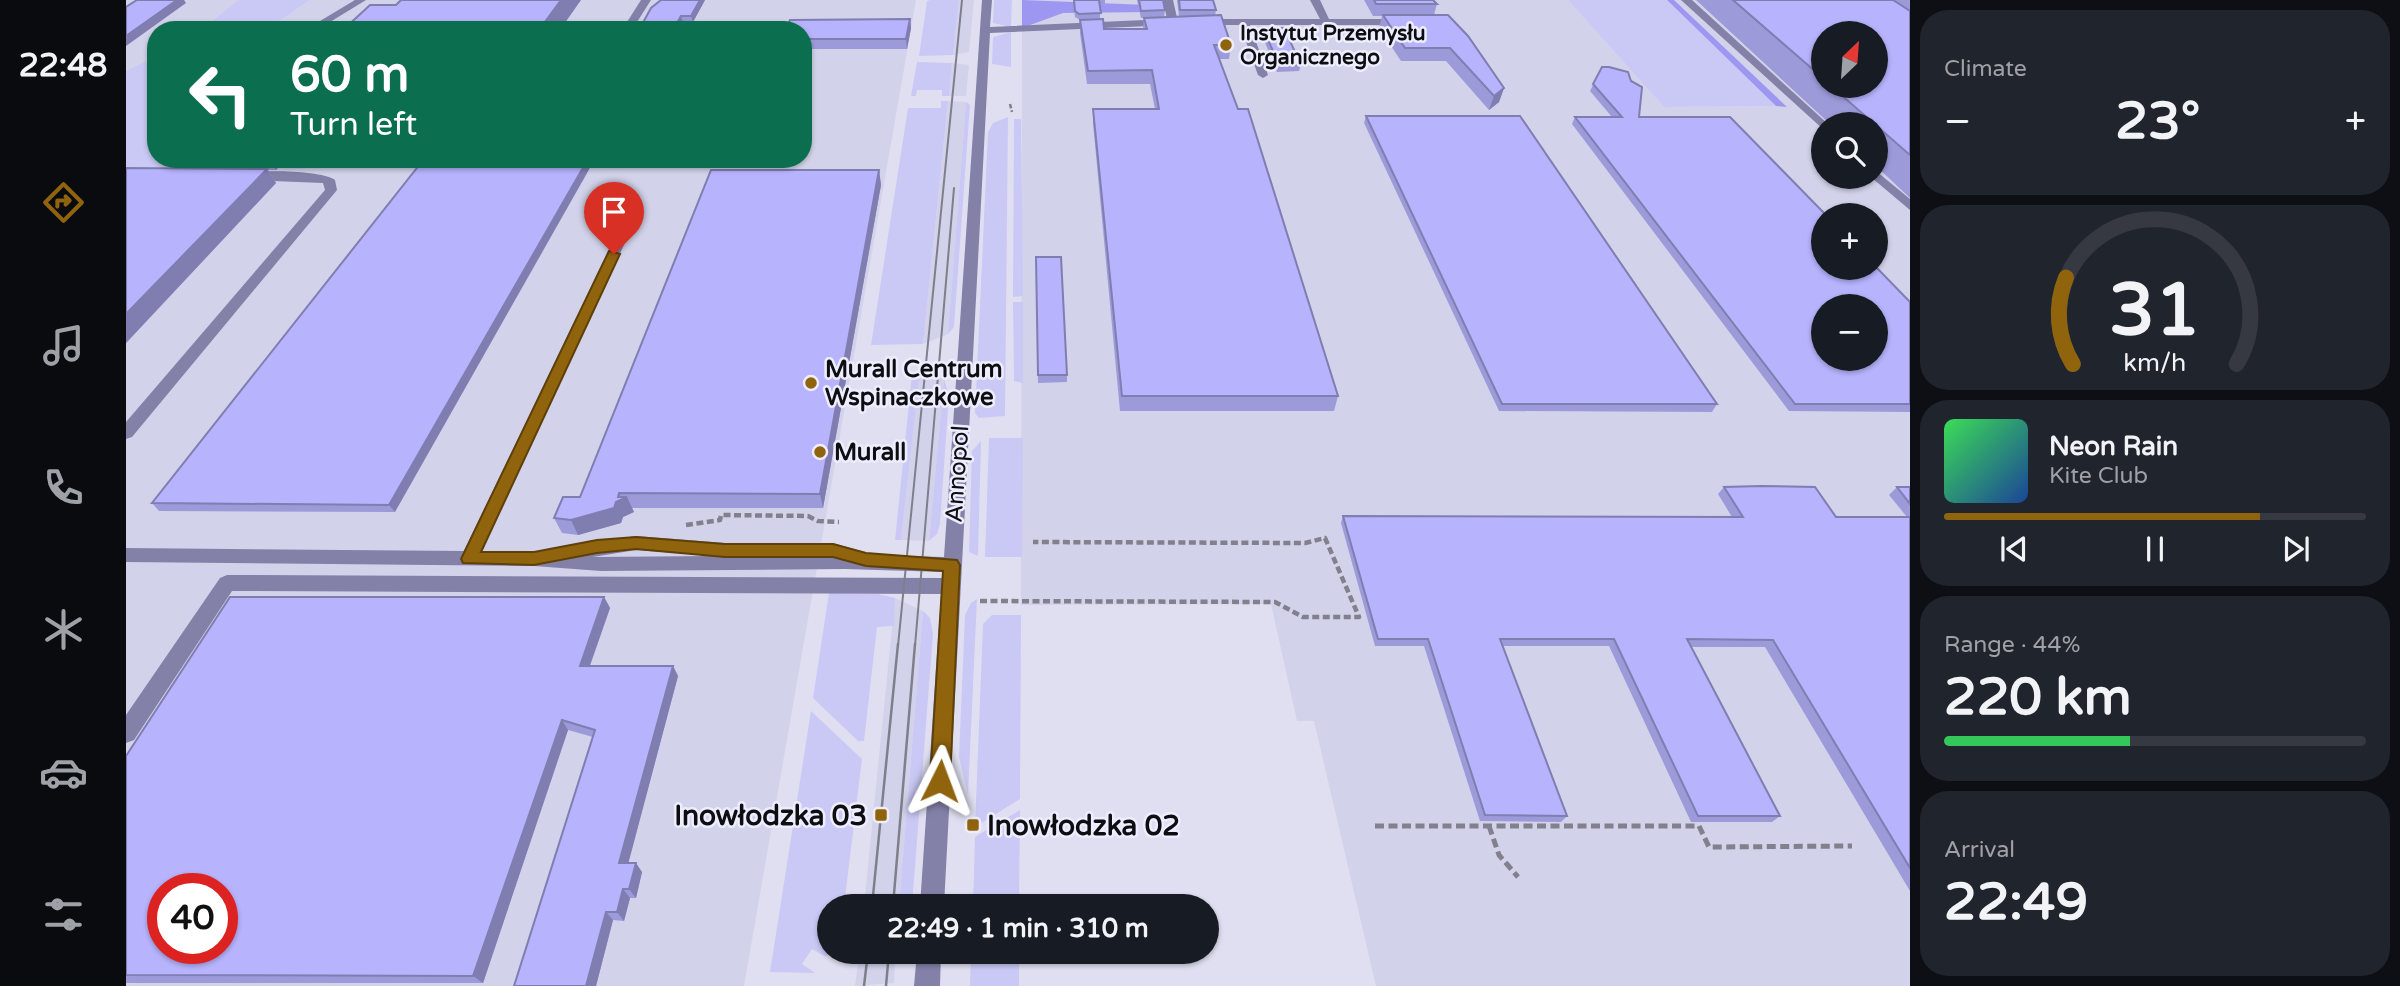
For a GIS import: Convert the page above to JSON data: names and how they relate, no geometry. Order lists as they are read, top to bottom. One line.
{"streets":{"street":["Annopol"]},"places":{"other":["Instytut Przemysłu Organicznego","Murall Centrum Wspinaczkowe","Murall"],"transit":["Inowłodzka 03","Inowłodzka 02"]},"north":"top right","page":{"tabs":"22:48","tile":["Climate",["Range · 44%","220 km"],["Arrival","22:49"]],"map_buttons":["+","−"],"turn":["60 m","Turn left"],"heat":["−","23°","+"],"song":["Neon Rain","Kite Club"],"limit":"40","trip":"22:49 · 1 min · 310 m","gauge":["31","km/h"]}}
